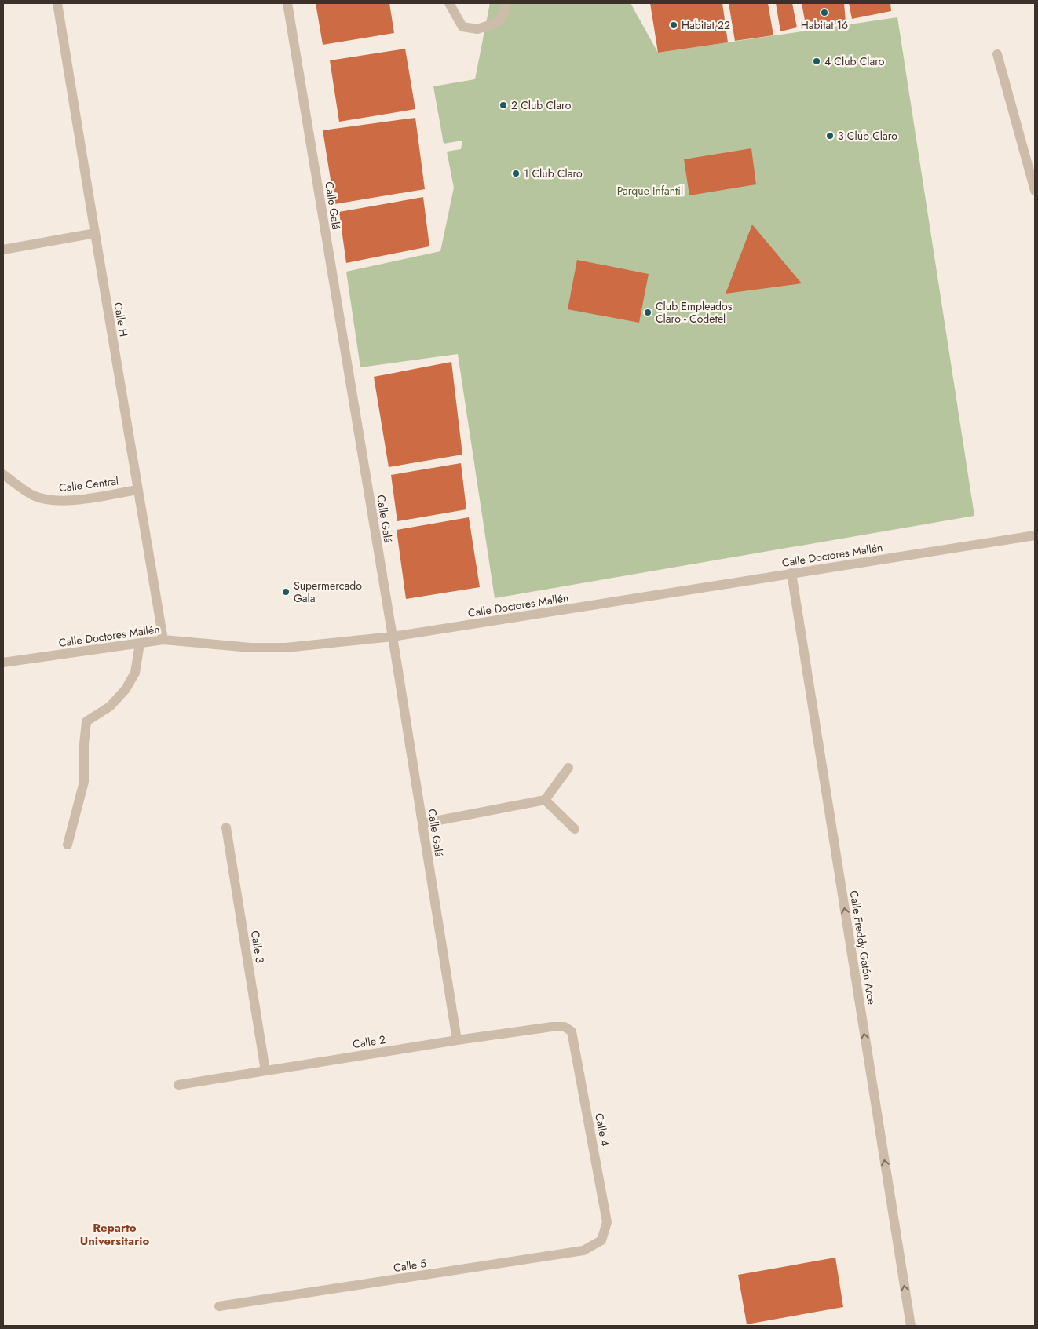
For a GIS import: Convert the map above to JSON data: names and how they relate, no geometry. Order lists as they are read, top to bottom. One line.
{"streets":{"street":["Calle Galá","Calle H","Calle Central","Calle Doctores Mallén","Calle 3","Calle Freddy Gatón Arce","Calle 2","Calle 4","Calle 5"]},"crossings":[["Calle Galá","Calle Doctores Mallén"],["Calle Galá","Calle 2"],["Calle H","Calle Central"],["Calle H","Calle Doctores Mallén"],["Calle Doctores Mallén","Calle Freddy Gatón Arce"],["Calle 3","Calle 2"],["Calle 2","Calle 4"],["Calle 4","Calle 5"]],"one_way":["Calle Freddy Gatón Arce"],"districts":["Reparto Universitario"],"parks":["Parque Infantil"],"places":["Habitat 16","Habitat 22","4 Club Claro","2 Club Claro","3 Club Claro","1 Club Claro","Club Empleados Claro - Codetel","Supermercado Gala"]}
